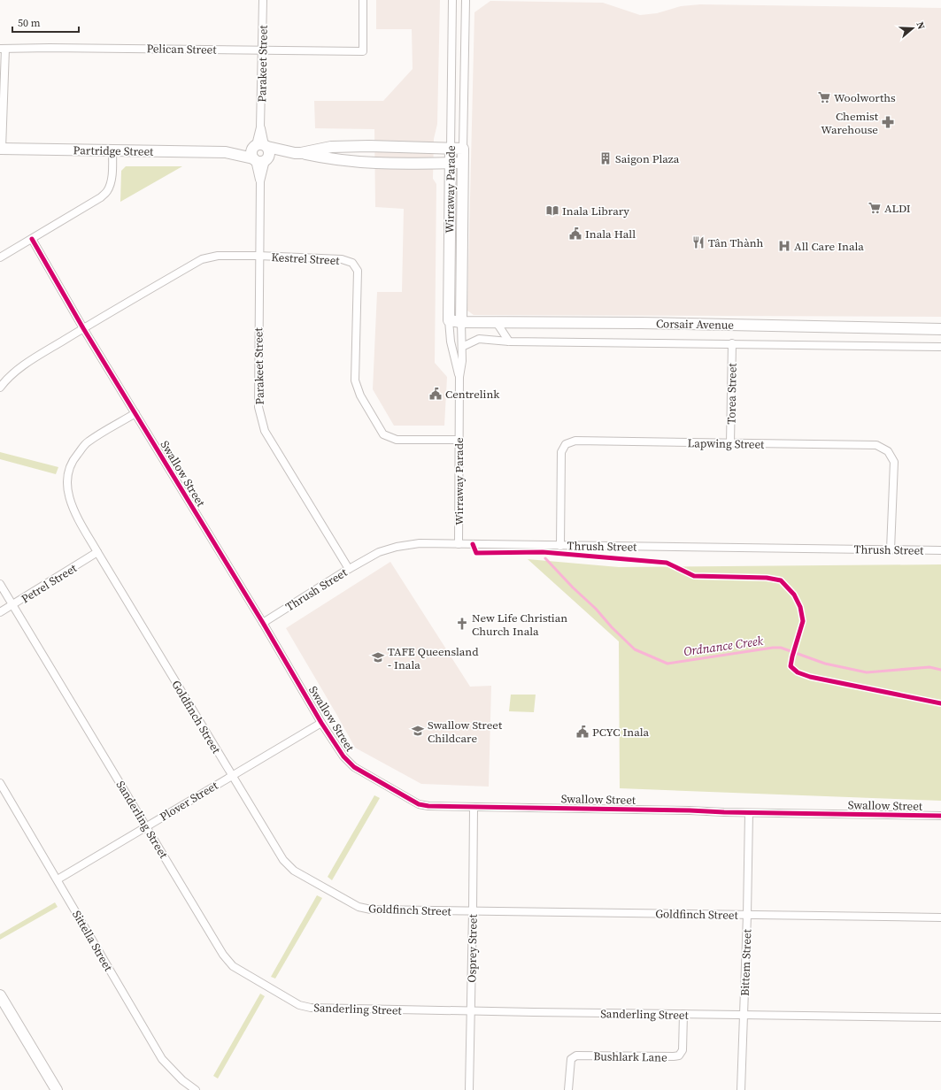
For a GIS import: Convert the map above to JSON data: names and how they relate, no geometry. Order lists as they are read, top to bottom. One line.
{"streets":{"street":["Pelican Street","Parakeet Street","Partridge Street","Wirraway Parade","Kestrel Street","Corsair Avenue","Torea Street","Lapwing Street","Swallow Street","Thrush Street","Petrel Street","Goldfinch Street","Plover Street","Sanderling Street","Sittella Street","Osprey Street","Bittem Street","Bushlark Lane"]},"crossings":[["Pelican Street","Parakeet Street"],["Parakeet Street","Partridge Street"],["Parakeet Street","Kestrel Street"],["Parakeet Street","Thrush Street"],["Partridge Street","Wirraway Parade"],["Wirraway Parade","Kestrel Street"],["Wirraway Parade","Corsair Avenue"],["Wirraway Parade","Thrush Street"],["Kestrel Street","Swallow Street"],["Torea Street","Lapwing Street"],["Lapwing Street","Thrush Street"],["Swallow Street","Thrush Street"],["Swallow Street","Goldfinch Street"],["Swallow Street","Plover Street"],["Swallow Street","Osprey Street"],["Swallow Street","Bittem Street"],["Petrel Street","Goldfinch Street"],["Petrel Street","Sanderling Street"],["Goldfinch Street","Plover Street"],["Goldfinch Street","Osprey Street"],["Goldfinch Street","Bittem Street"],["Plover Street","Sanderling Street"],["Plover Street","Sittella Street"],["Sanderling Street","Osprey Street"],["Sanderling Street","Bittem Street"],["Sanderling Street","Bushlark Lane"]],"water":["Ordnance Creek"],"places":{"supermarket":["Woolworths","ALDI"],"pharmacy":["Chemist Warehouse"],"building":["Saigon Plaza"],"library":["Inala Library"],"public building":["Inala Hall","Centrelink","PCYC Inala"],"restaurant":["Tân Thành"],"hospital":["All Care Inala"],"church":["New Life Christian Church Inala"],"school or university":["TAFE Queensland - Inala","Swallow Street Childcare"]},"scale_bar":"50 m","north":"right"}
